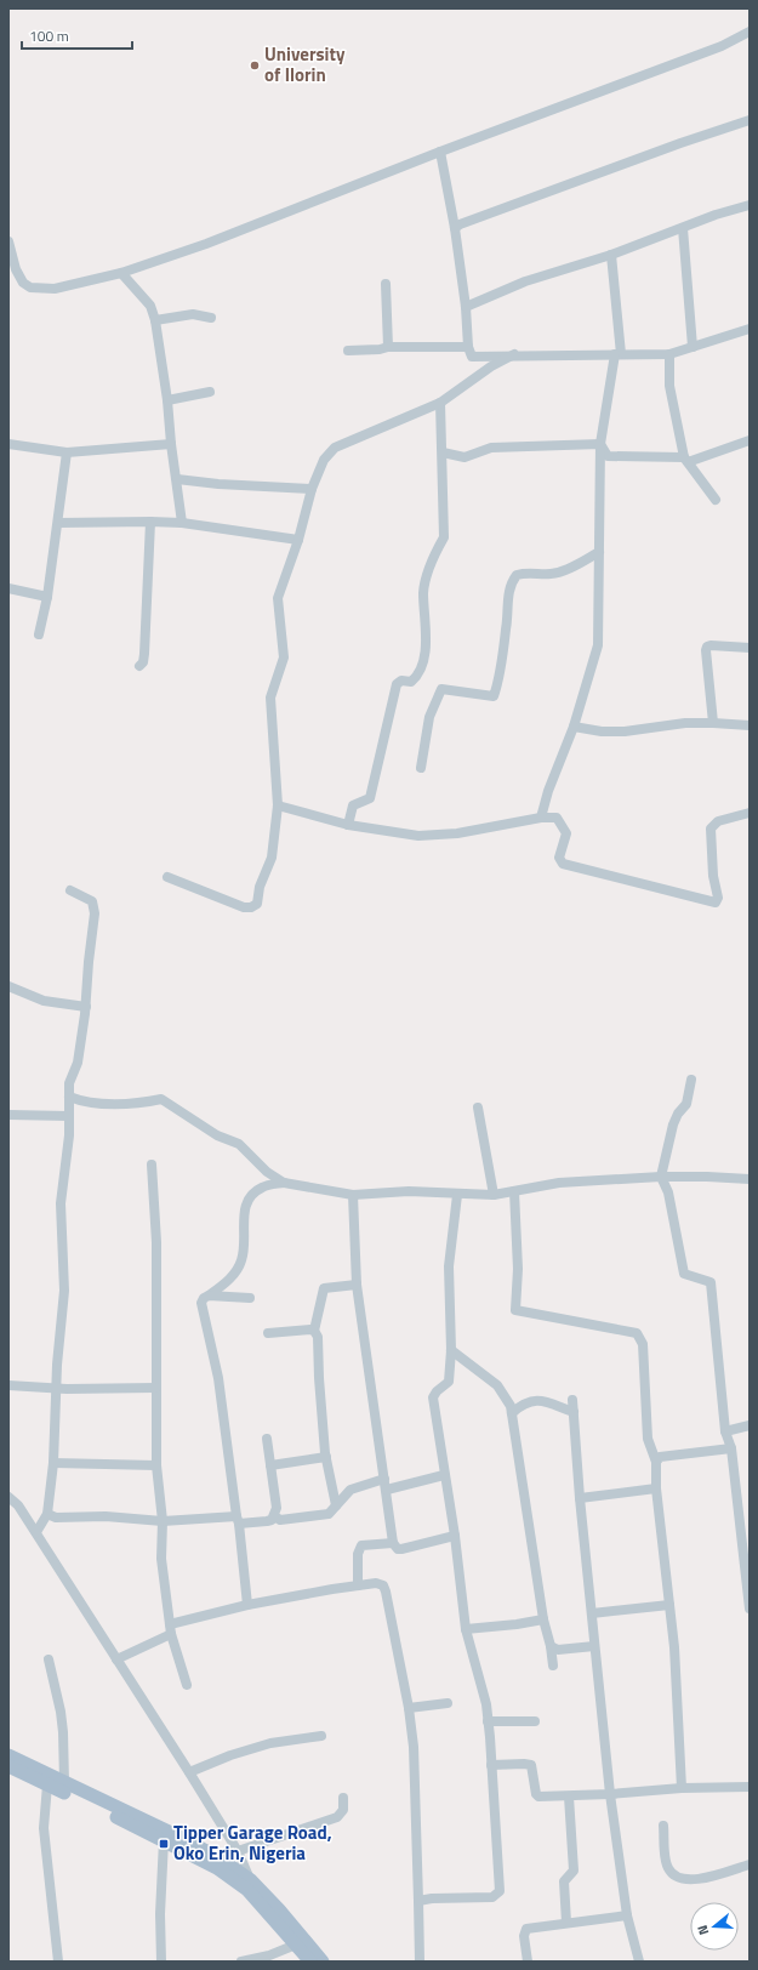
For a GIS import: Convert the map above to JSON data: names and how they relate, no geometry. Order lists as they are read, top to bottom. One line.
{"places":{"other":["University of Ilorin"],"transit":["Tipper Garage Road, Oko Erin, Nigeria"]},"scale_bar":"100 m","north":"left"}
